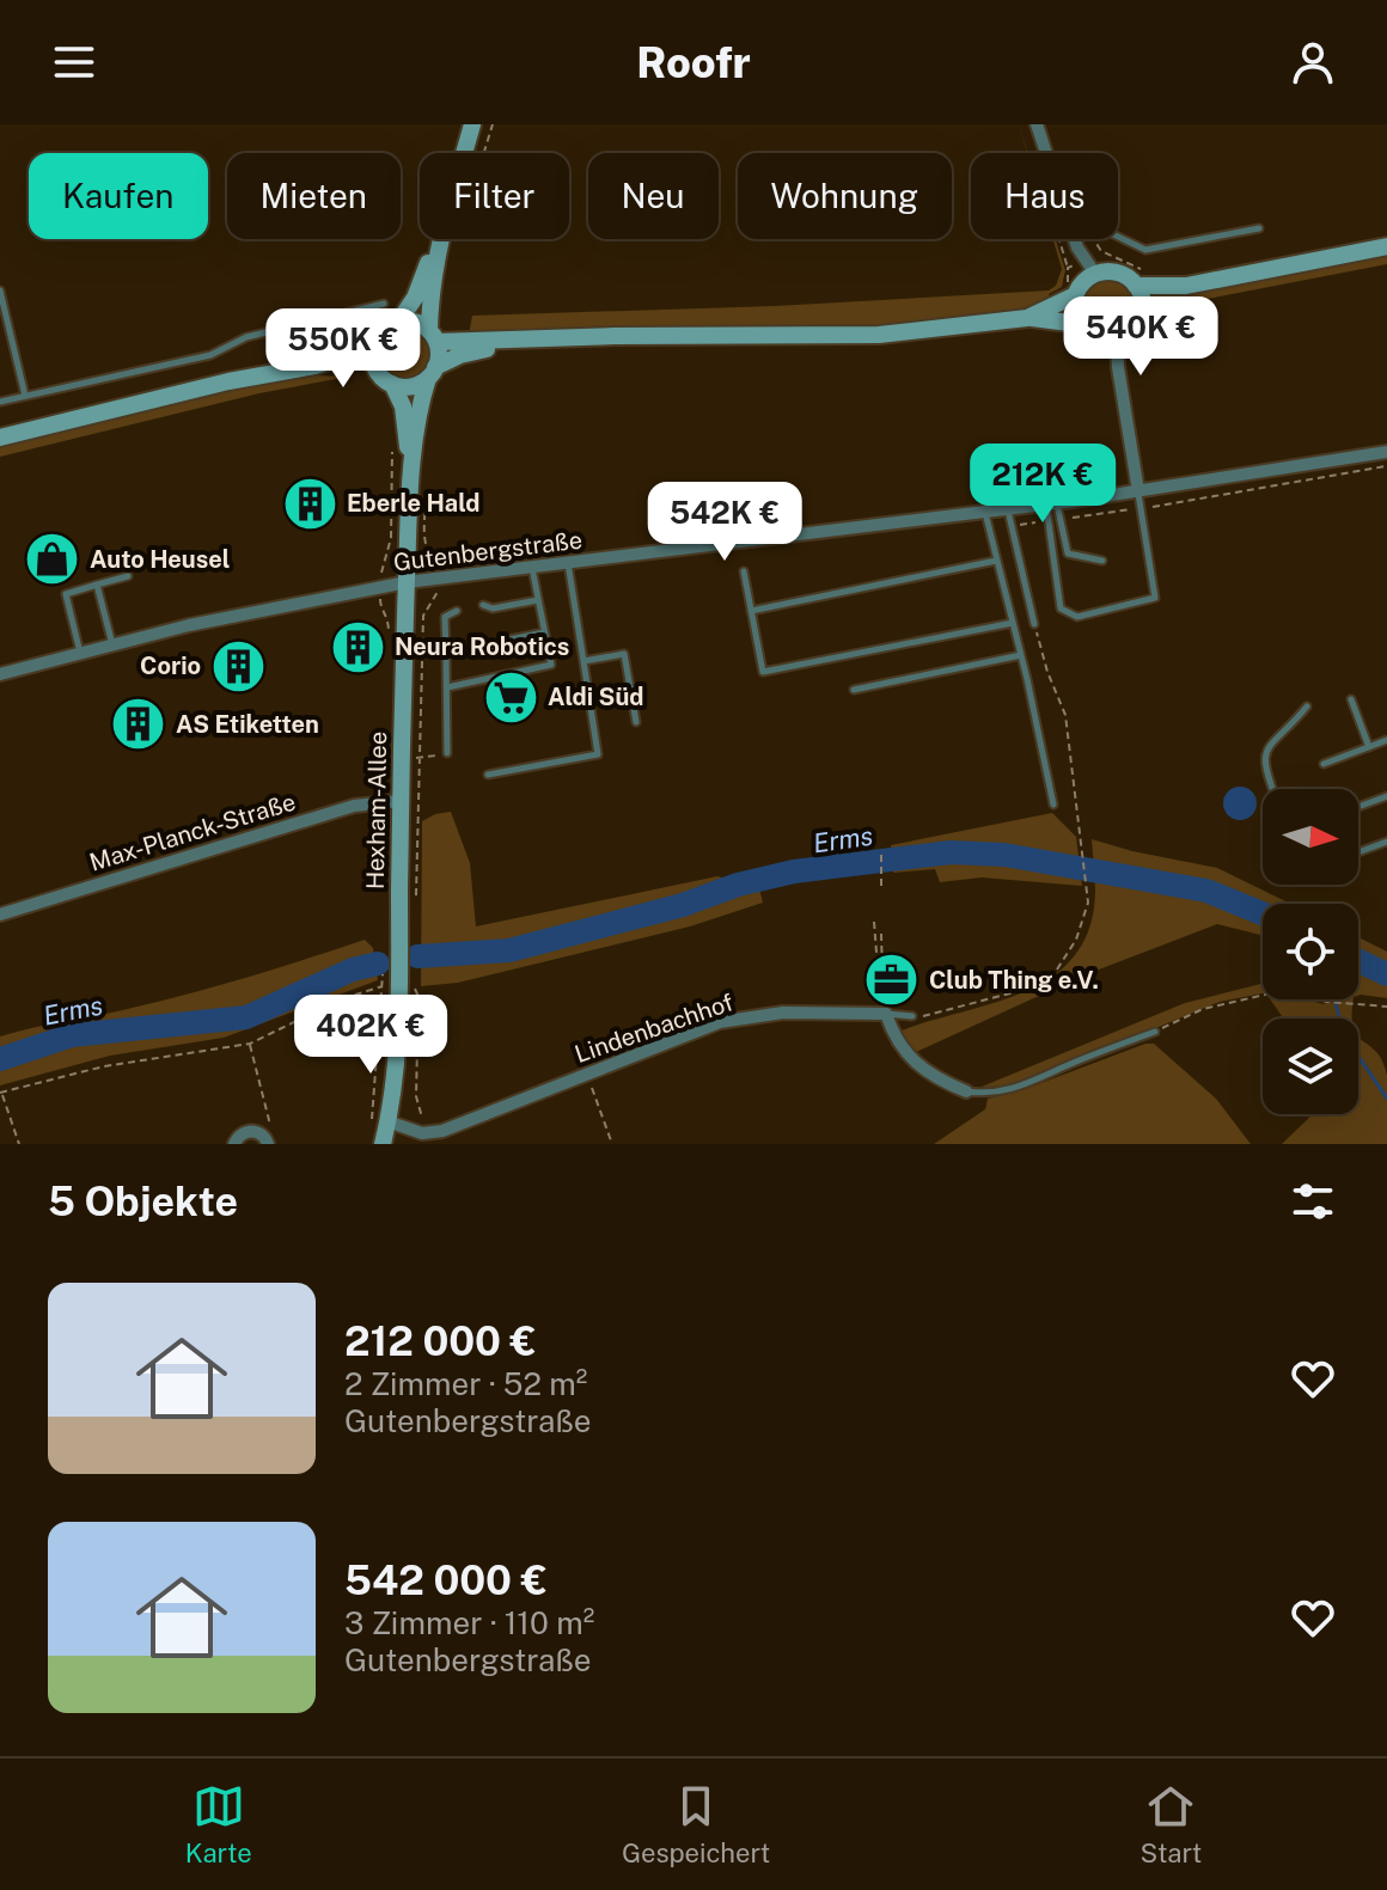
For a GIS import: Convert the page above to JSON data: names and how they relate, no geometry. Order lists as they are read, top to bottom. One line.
{"streets":{"street":["Gutenbergstraße","Hexham-Allee","Max-Planck-Straße","Lindenbachhof"]},"crossings":[["Gutenbergstraße","Hexham-Allee"],["Hexham-Allee","Max-Planck-Straße"]],"water":["Erms"],"places":{"building":["Eberle Hald","Neura Robotics","Corio","AS Etiketten"],"shop":["Auto Heusel"],"supermarket":["Aldi Süd"],"office":["Club Thing e.V."]},"north":"right","page":{"header":"Roofr","chip":["Kaufen","Mieten","Filter","Neu","Wohnung","Haus"],"price":["540K €","550K €","212K €","542K €","402K €"],"heading":"5 Objekte","list":[{"name":"212 000 €","note":"2 Zimmer · 52 m² · Gutenbergstraße"},{"name":"542 000 €","note":"3 Zimmer · 110 m² · Gutenbergstraße"}],"tabs":["Karte","Gespeichert","Start"]}}
